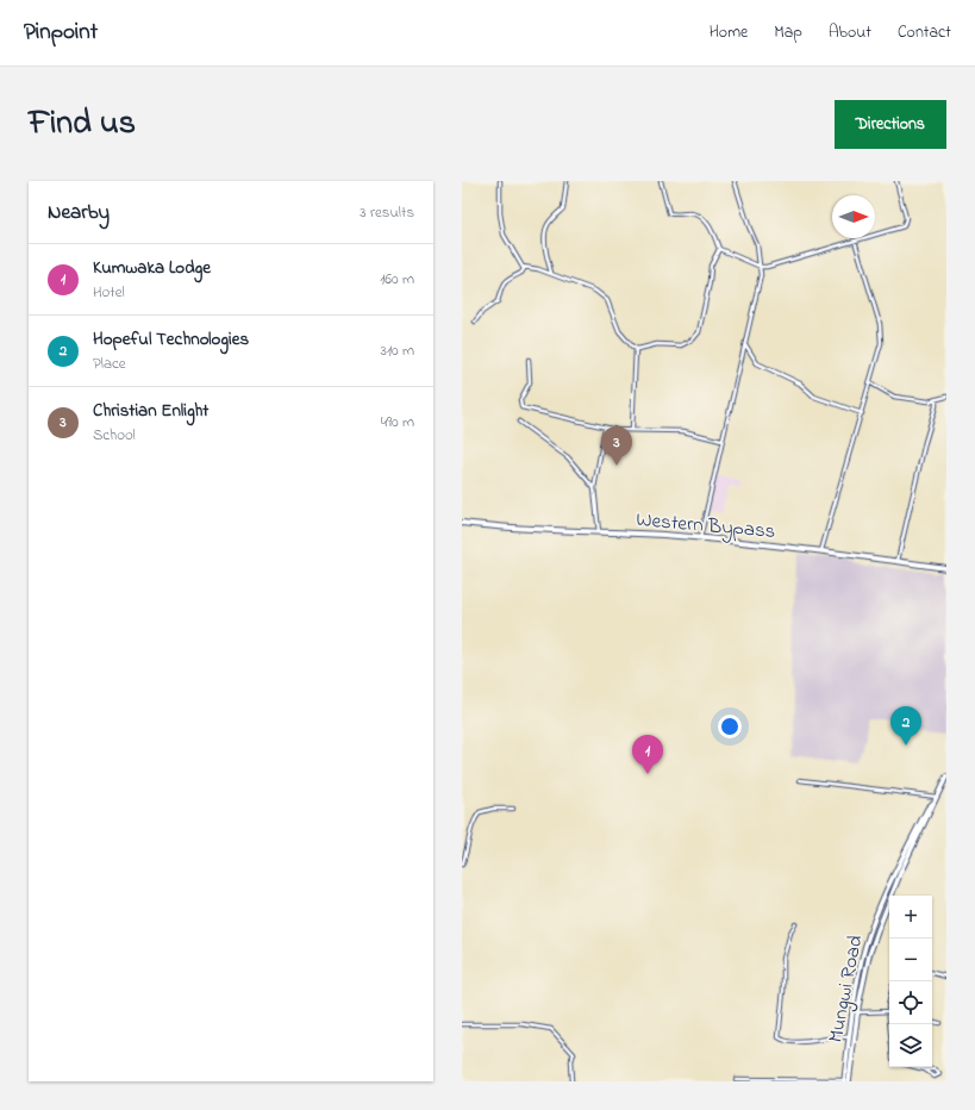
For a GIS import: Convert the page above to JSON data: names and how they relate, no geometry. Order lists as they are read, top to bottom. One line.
{"streets":{"main road":["Western Bypass","Mungwi Road"]},"north":"right","page":{"header":"Pinpoint","nav":["Home","Map","About","Contact"],"title":"Find us","buttons":"Directions","heading":["Nearby","3 results"],"list":[{"mark":"1","name":"Kumwaka Lodge","note":"Hotel","value":"160 m"},{"mark":"2","name":"Hopeful Technologies","note":"Place","value":"310 m"},{"mark":"3","name":"Christian Enlight","note":"School","value":"490 m"}],"pins":["3","2","1"],"map_buttons":["+","−"]}}
